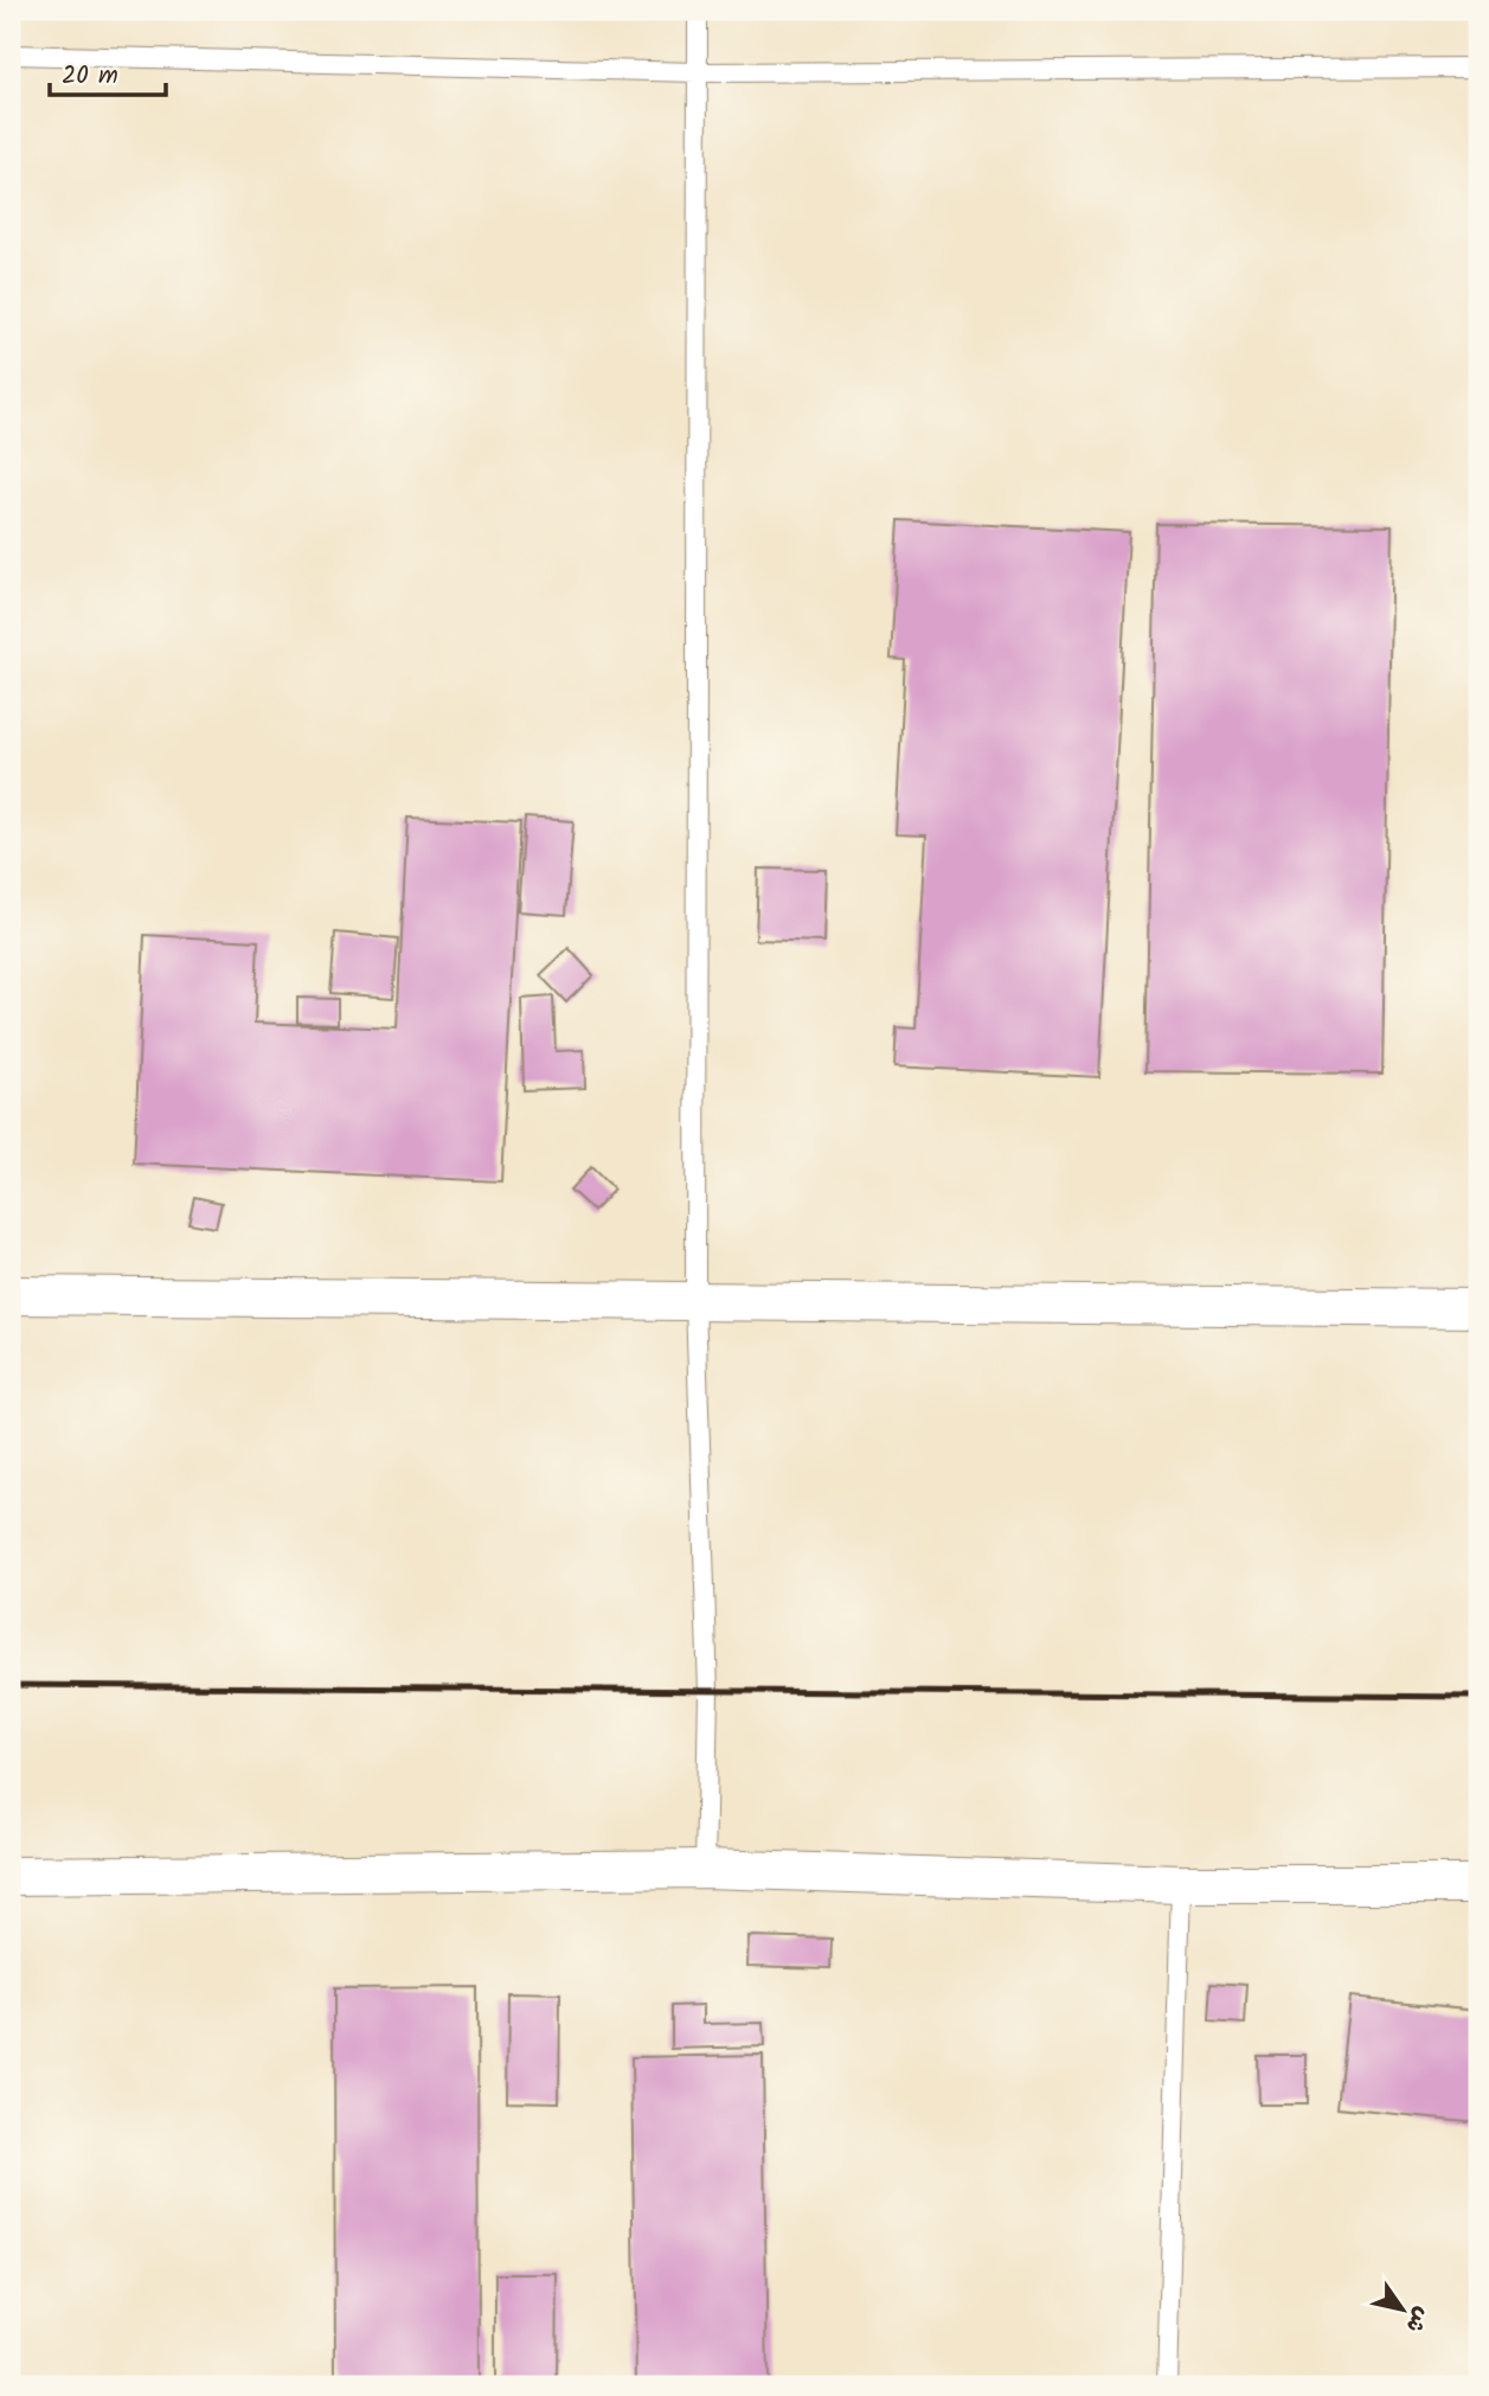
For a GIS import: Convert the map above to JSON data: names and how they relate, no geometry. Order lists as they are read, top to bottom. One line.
{"scale_bar":"20 m","north":"bottom right"}
